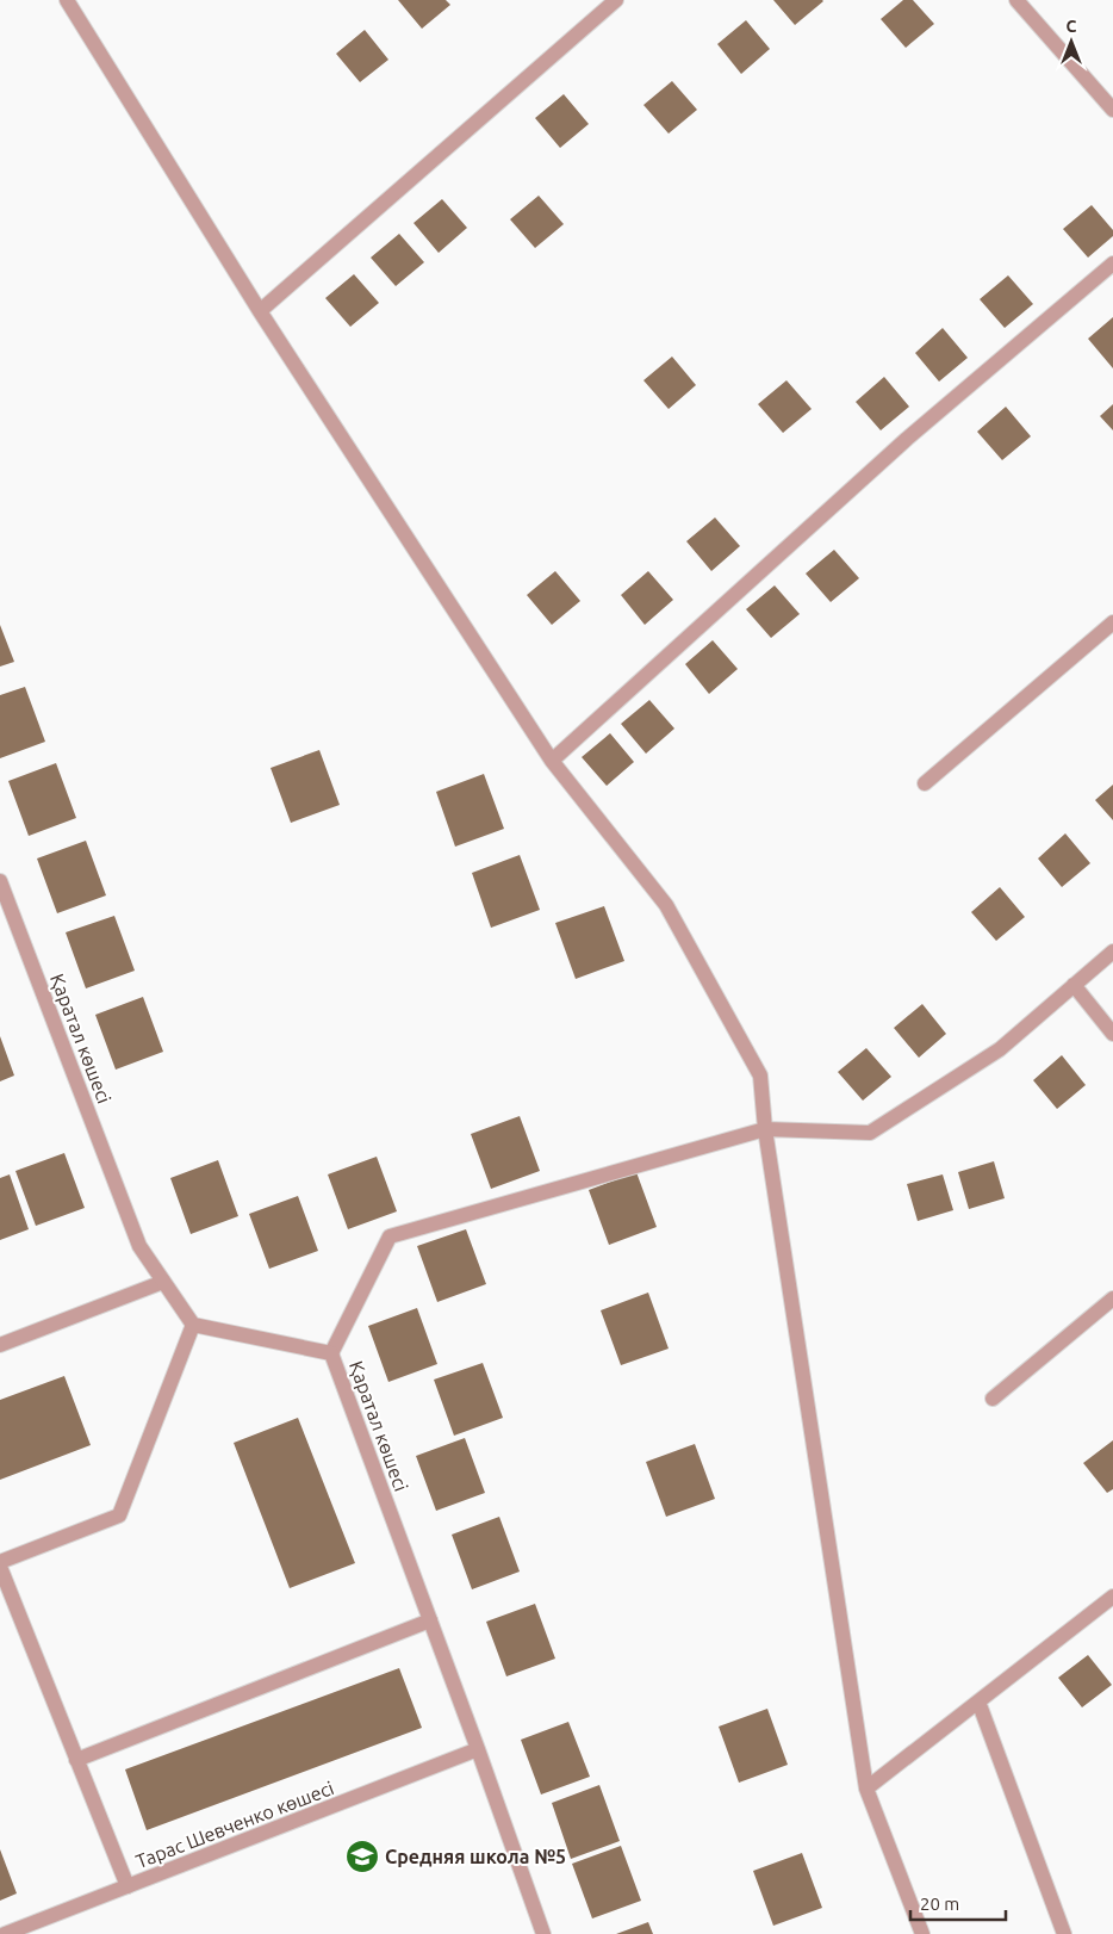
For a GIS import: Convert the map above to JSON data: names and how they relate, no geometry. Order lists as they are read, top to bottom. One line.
{"streets":{"street":["Қаратал көшесі","Тарас Шевченко көшесі"]},"crossings":[["Қаратал көшесі","Тарас Шевченко көшесі"]],"places":{"school or university":["Средняя школа №5"]},"scale_bar":"20 m","north":"top"}
